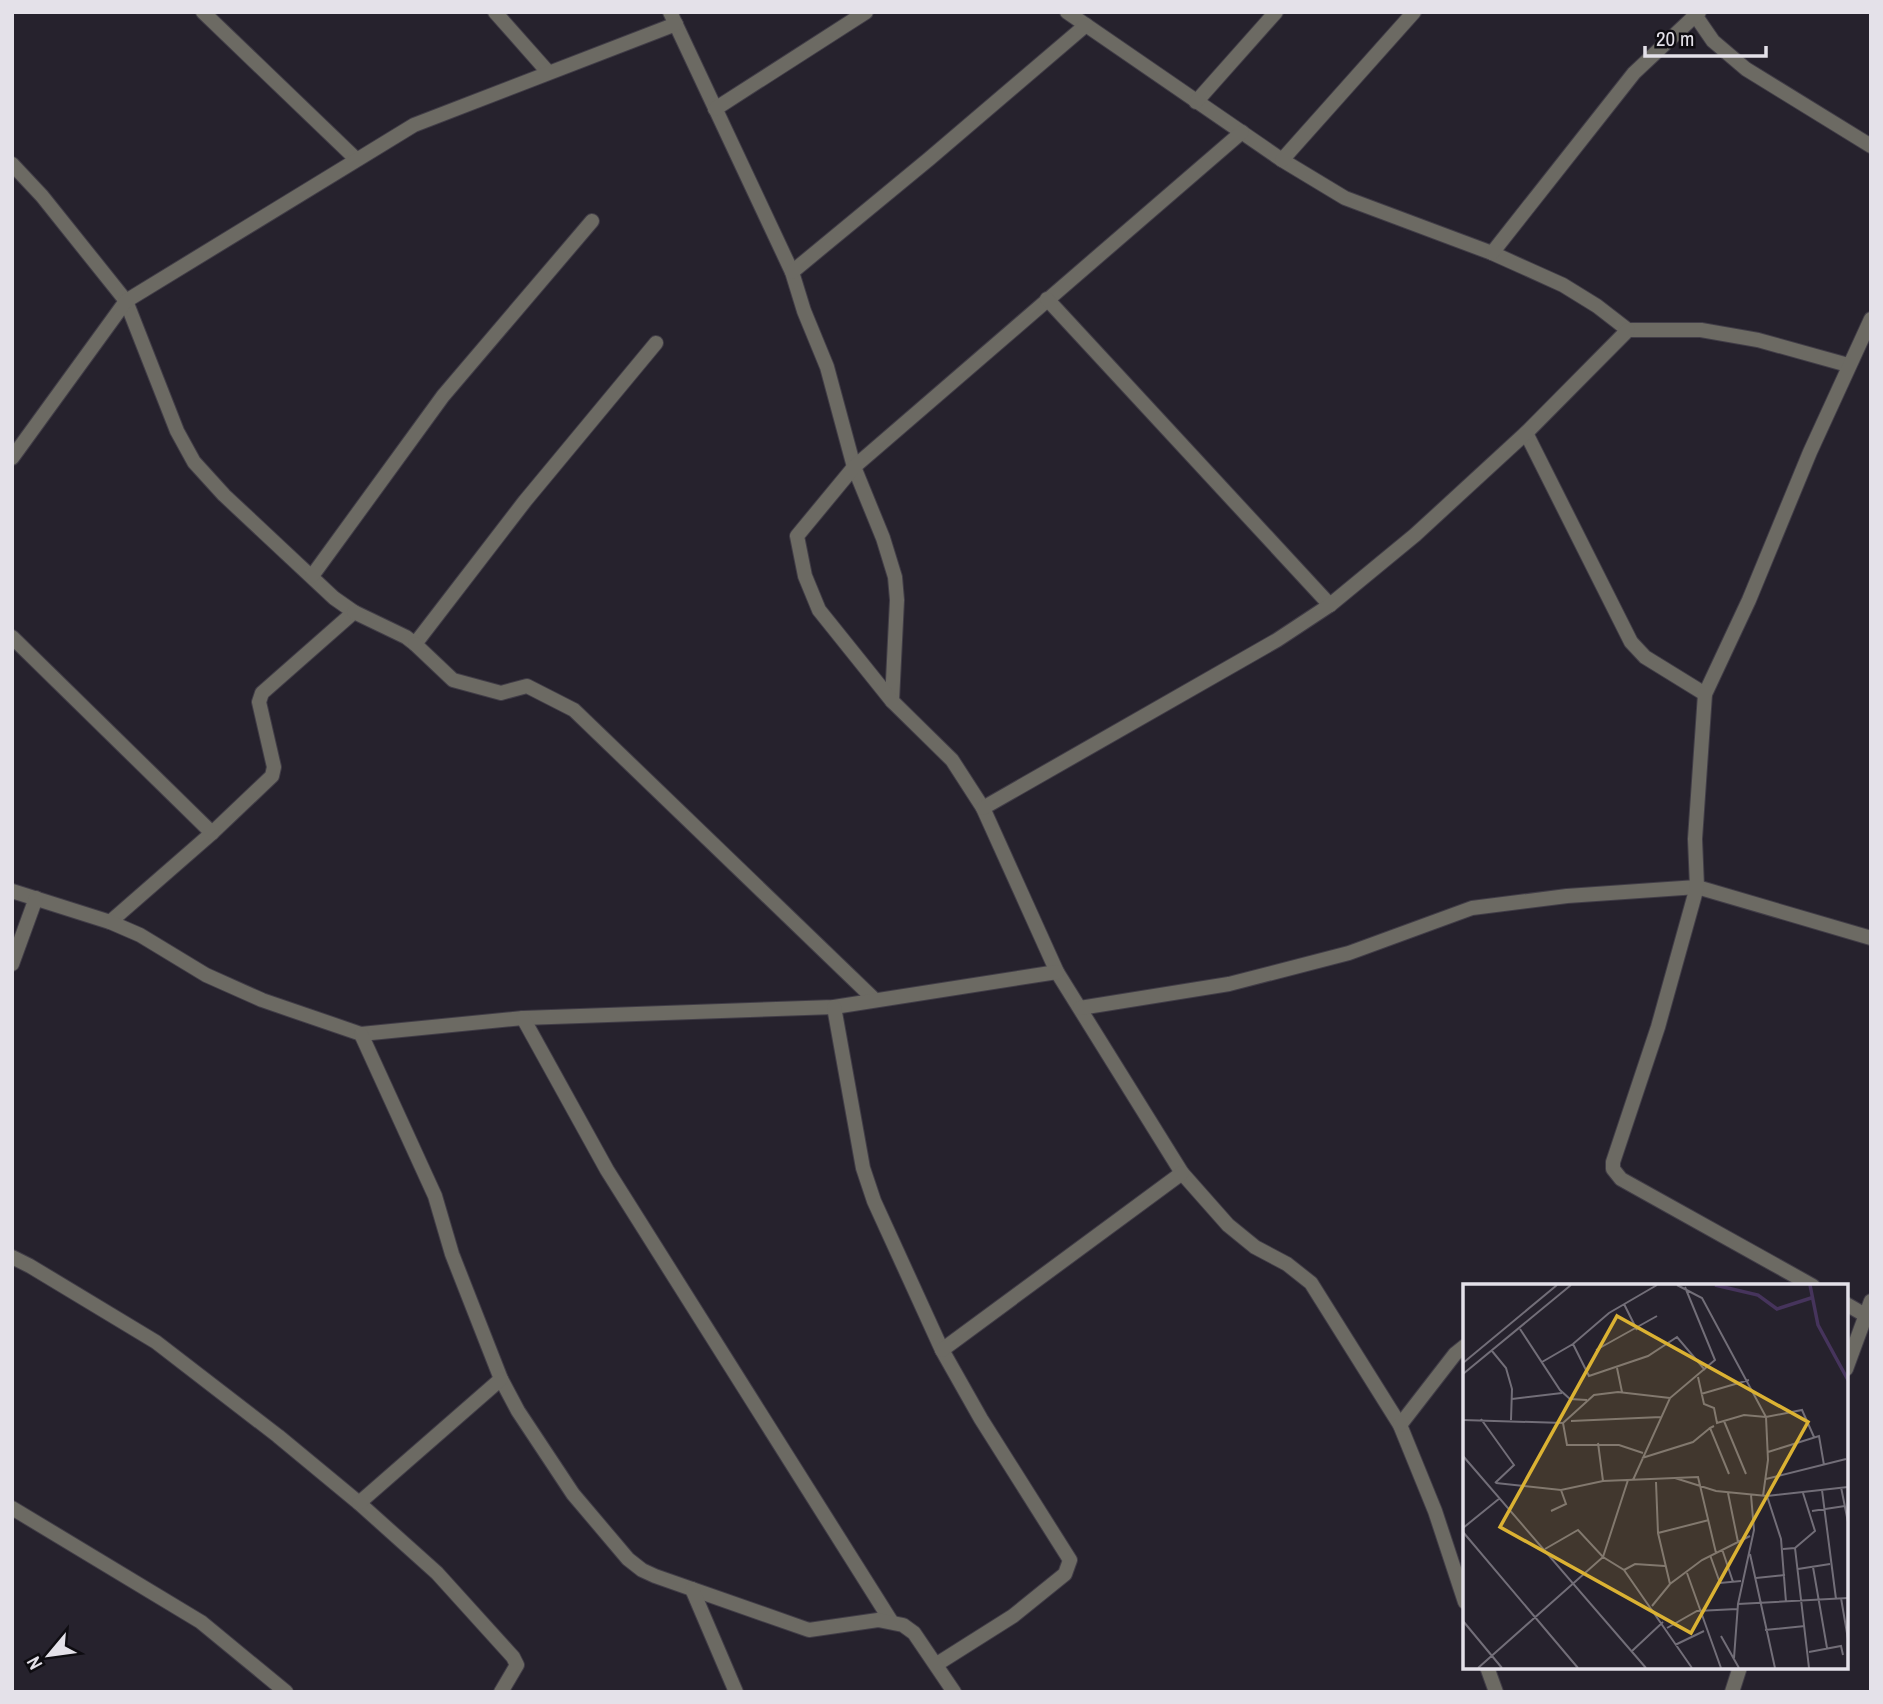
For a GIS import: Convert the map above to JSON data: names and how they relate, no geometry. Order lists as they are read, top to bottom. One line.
{"scale_bar":"20 m","north":"bottom left"}
